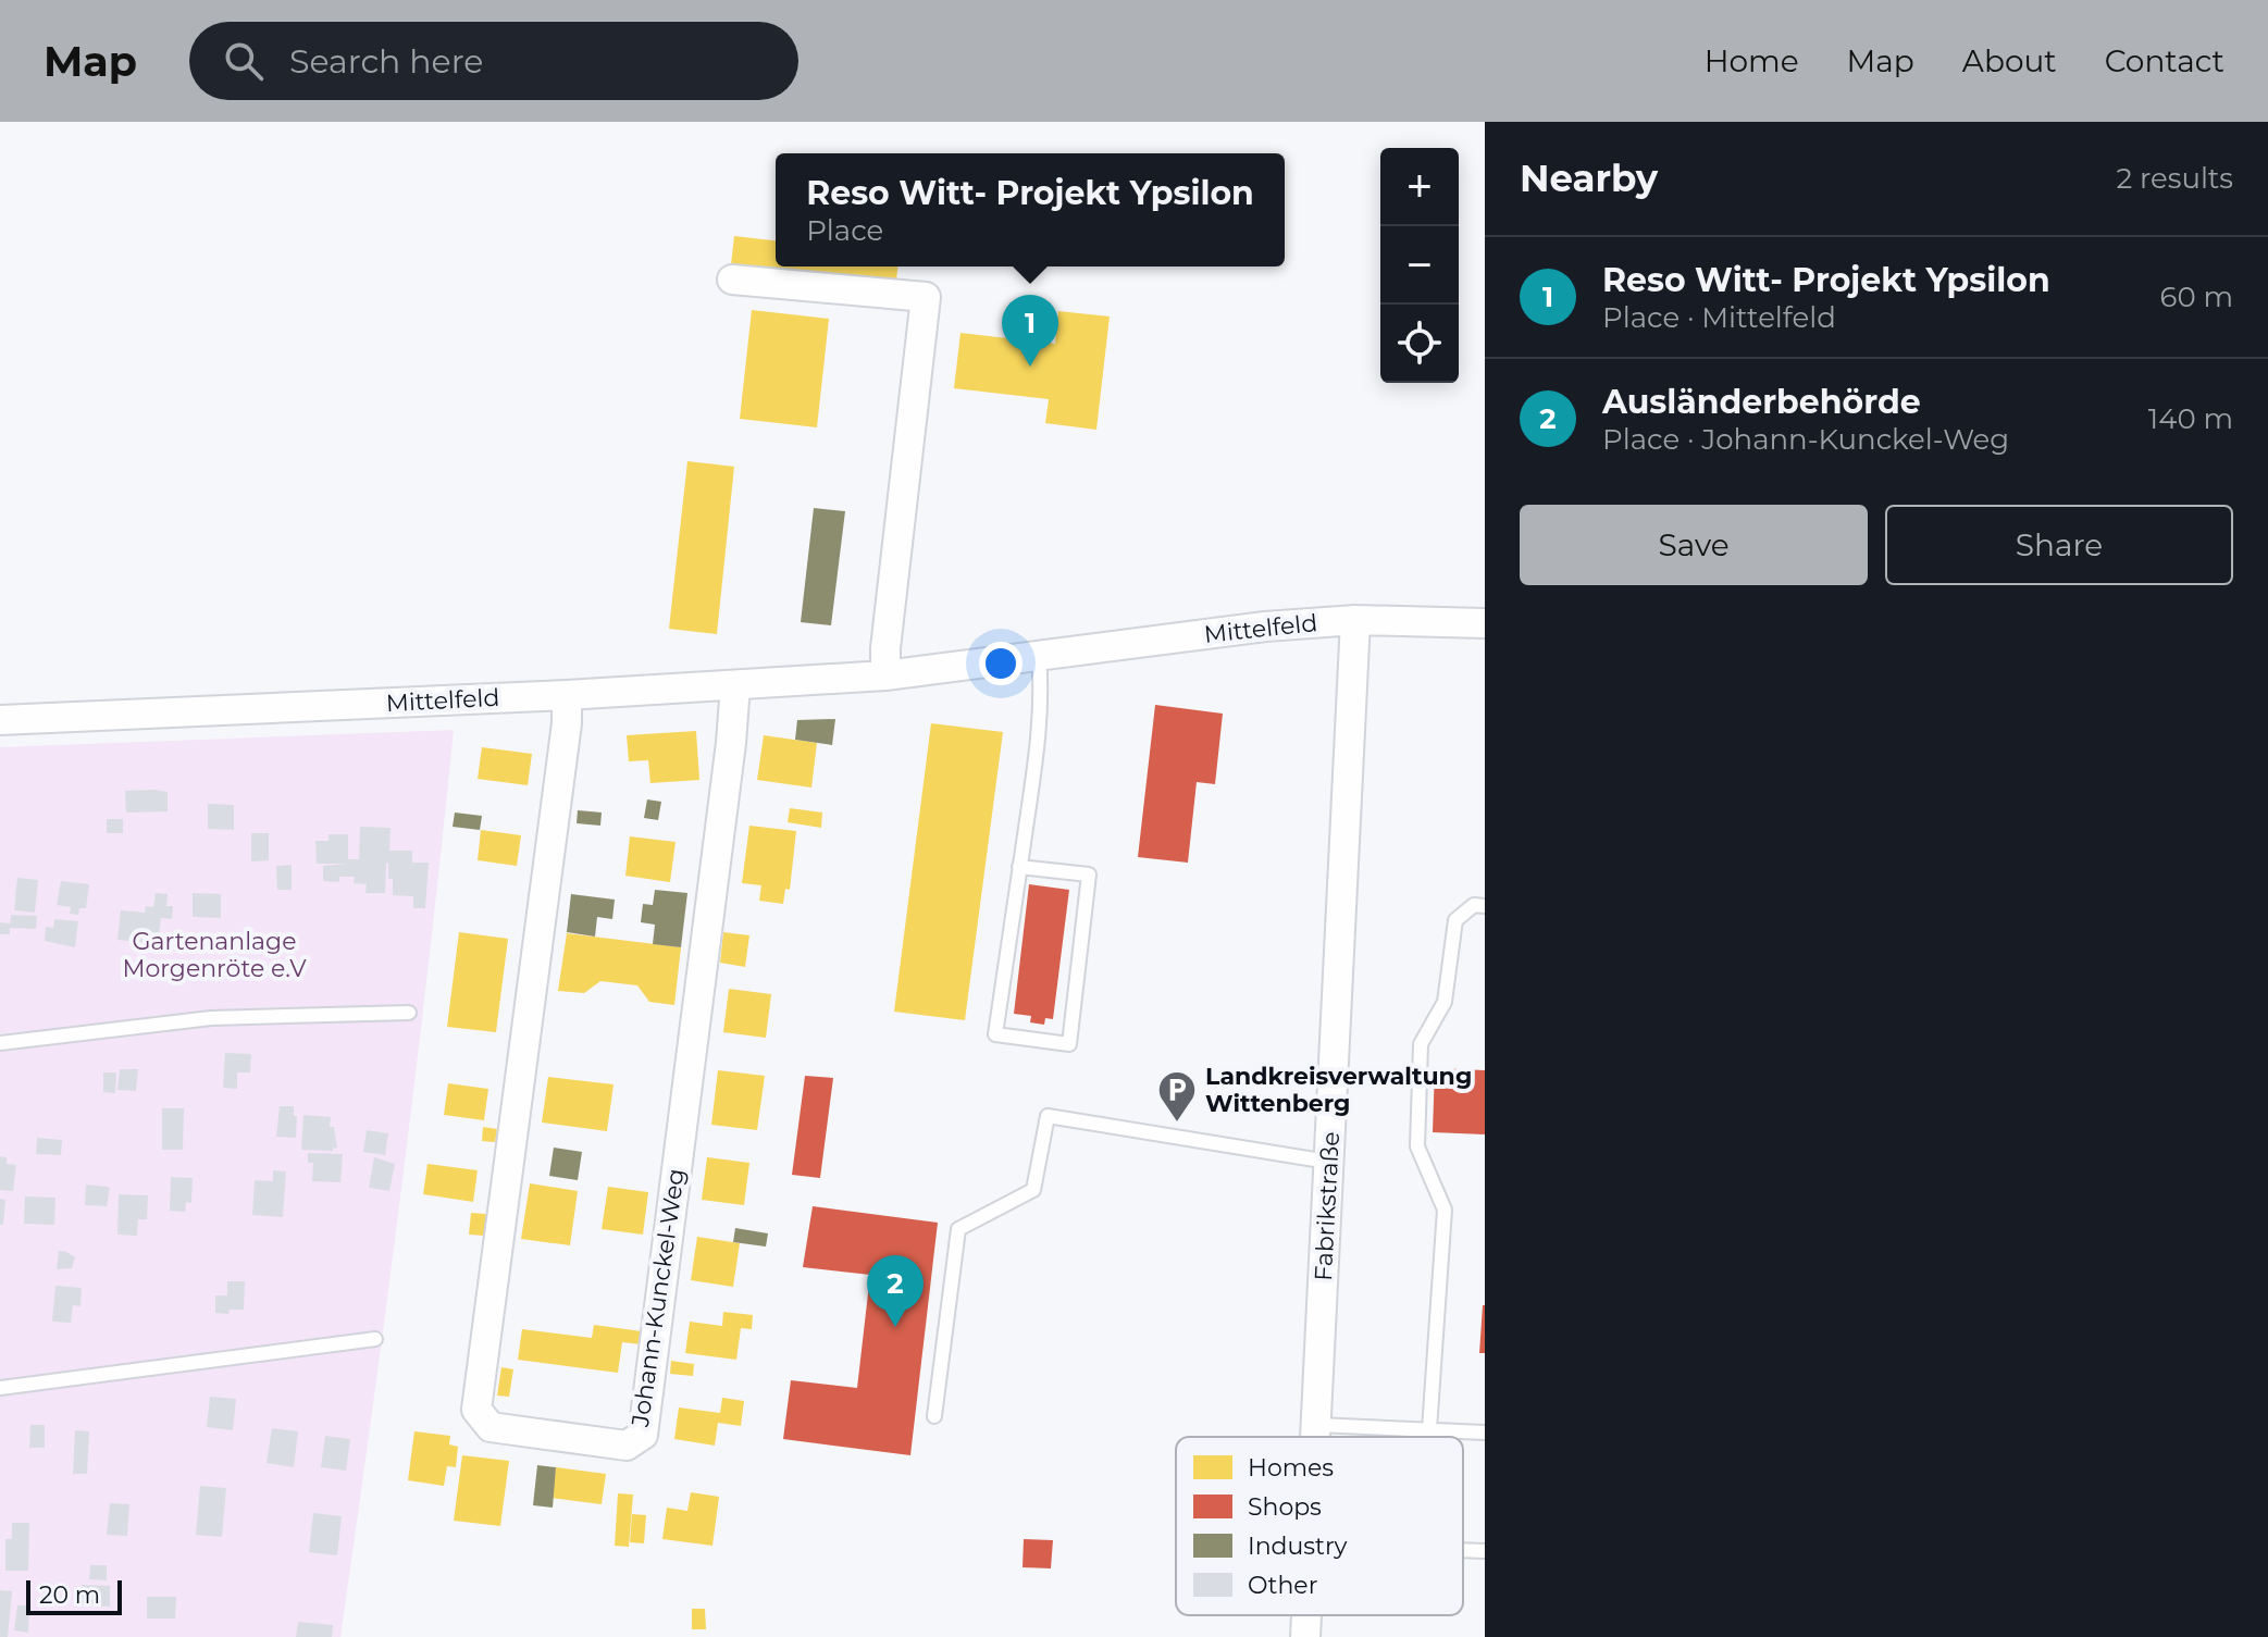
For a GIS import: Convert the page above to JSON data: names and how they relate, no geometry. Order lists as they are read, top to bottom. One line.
{"streets":{"street":["Mittelfeld","Fabrikstraße","Johann-Kunckel-Weg"]},"crossings":[["Mittelfeld","Fabrikstraße"],["Mittelfeld","Johann-Kunckel-Weg"]],"parks":["Gartenanlage Morgenröte e.V"],"places":{"parking":["Landkreisverwaltung Wittenberg"]},"legend":["Homes","Shops","Industry","Other"],"scale_bar":"20 m","page":{"header":"Map","search":"Search here","nav":["Home","Map","About","Contact"],"heading":["Nearby","2 results"],"map_buttons":["+","−"],"popup":["Reso Witt- Projekt Ypsilon","Place"],"list":[{"mark":"1","name":"Reso Witt- Projekt Ypsilon","note":"Place · Mittelfeld","value":"60 m"},{"mark":"2","name":"Ausländerbehörde","note":"Place · Johann-Kunckel-Weg","value":"140 m"}],"pins":["1","2"],"buttons":["Save","Share"],"scale":"20 m"}}
